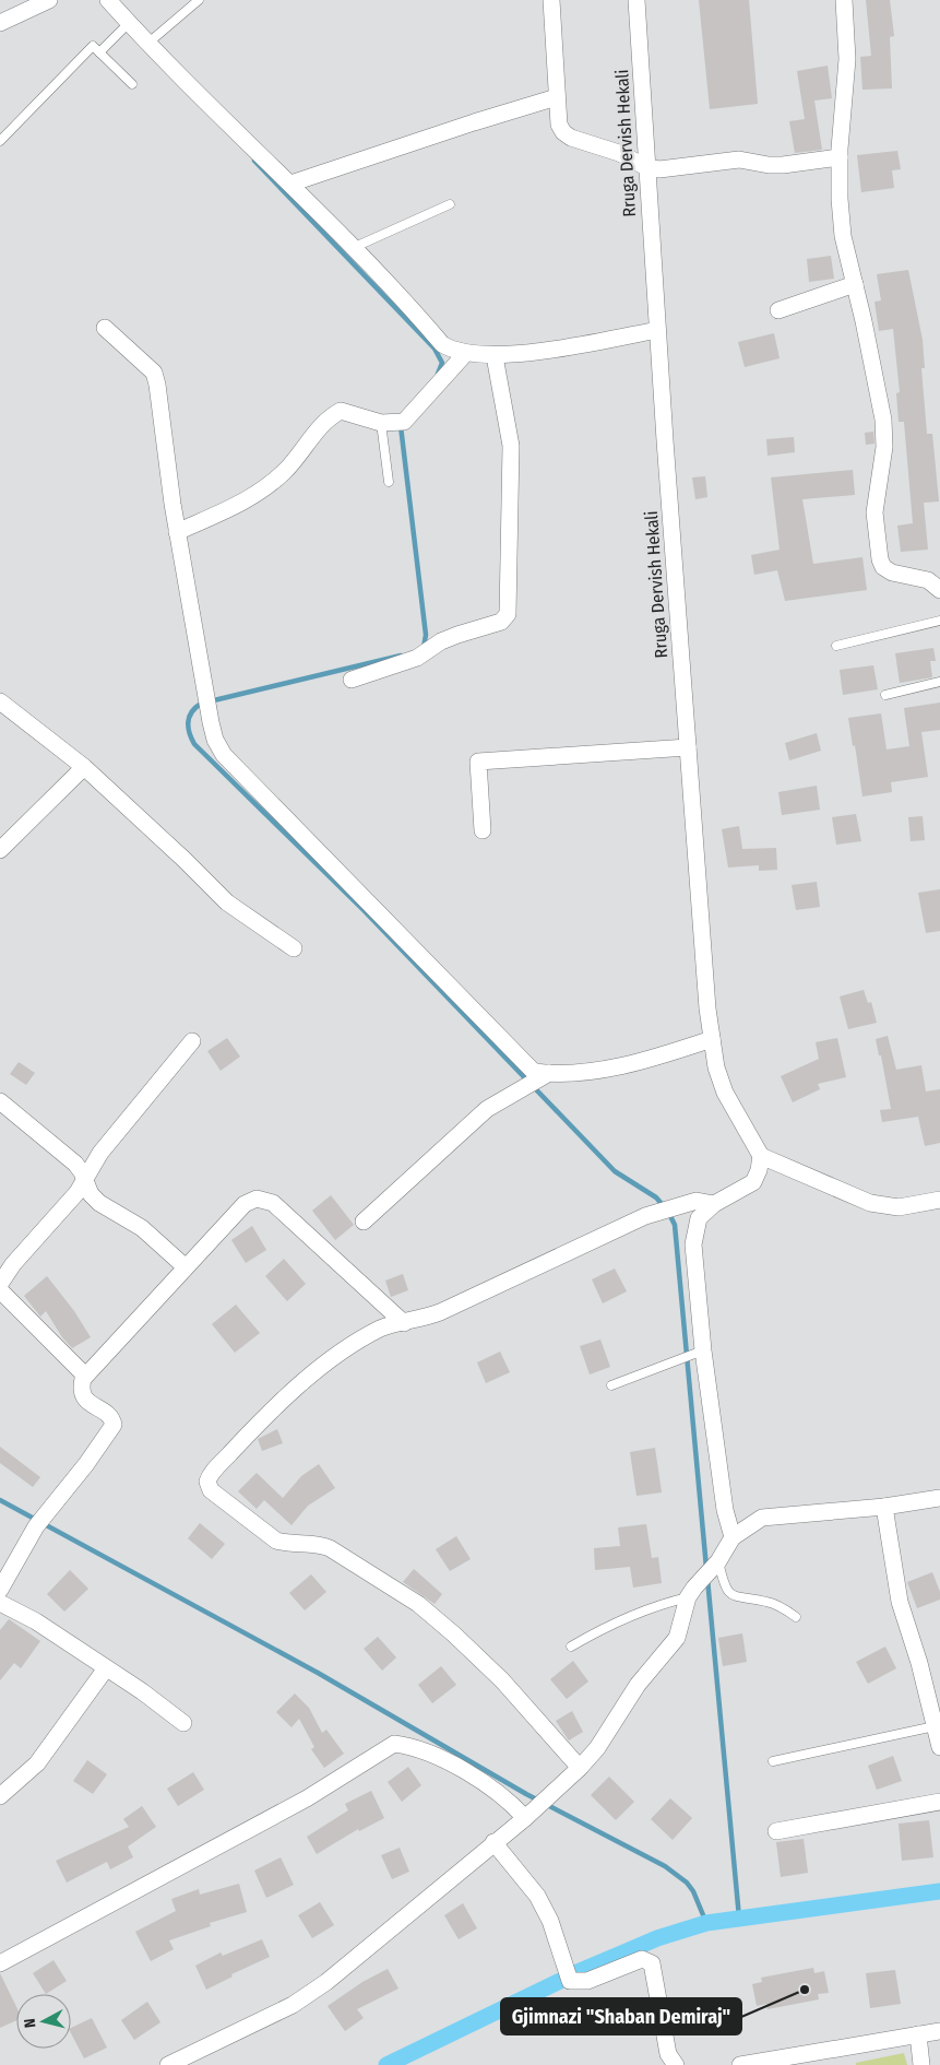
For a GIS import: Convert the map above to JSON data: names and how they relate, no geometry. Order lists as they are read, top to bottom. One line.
{"streets":{"street":["Rruga Dervish Hekali"]},"places":["Gjimnazi \"Shaban Demiraj\""],"north":"left"}
